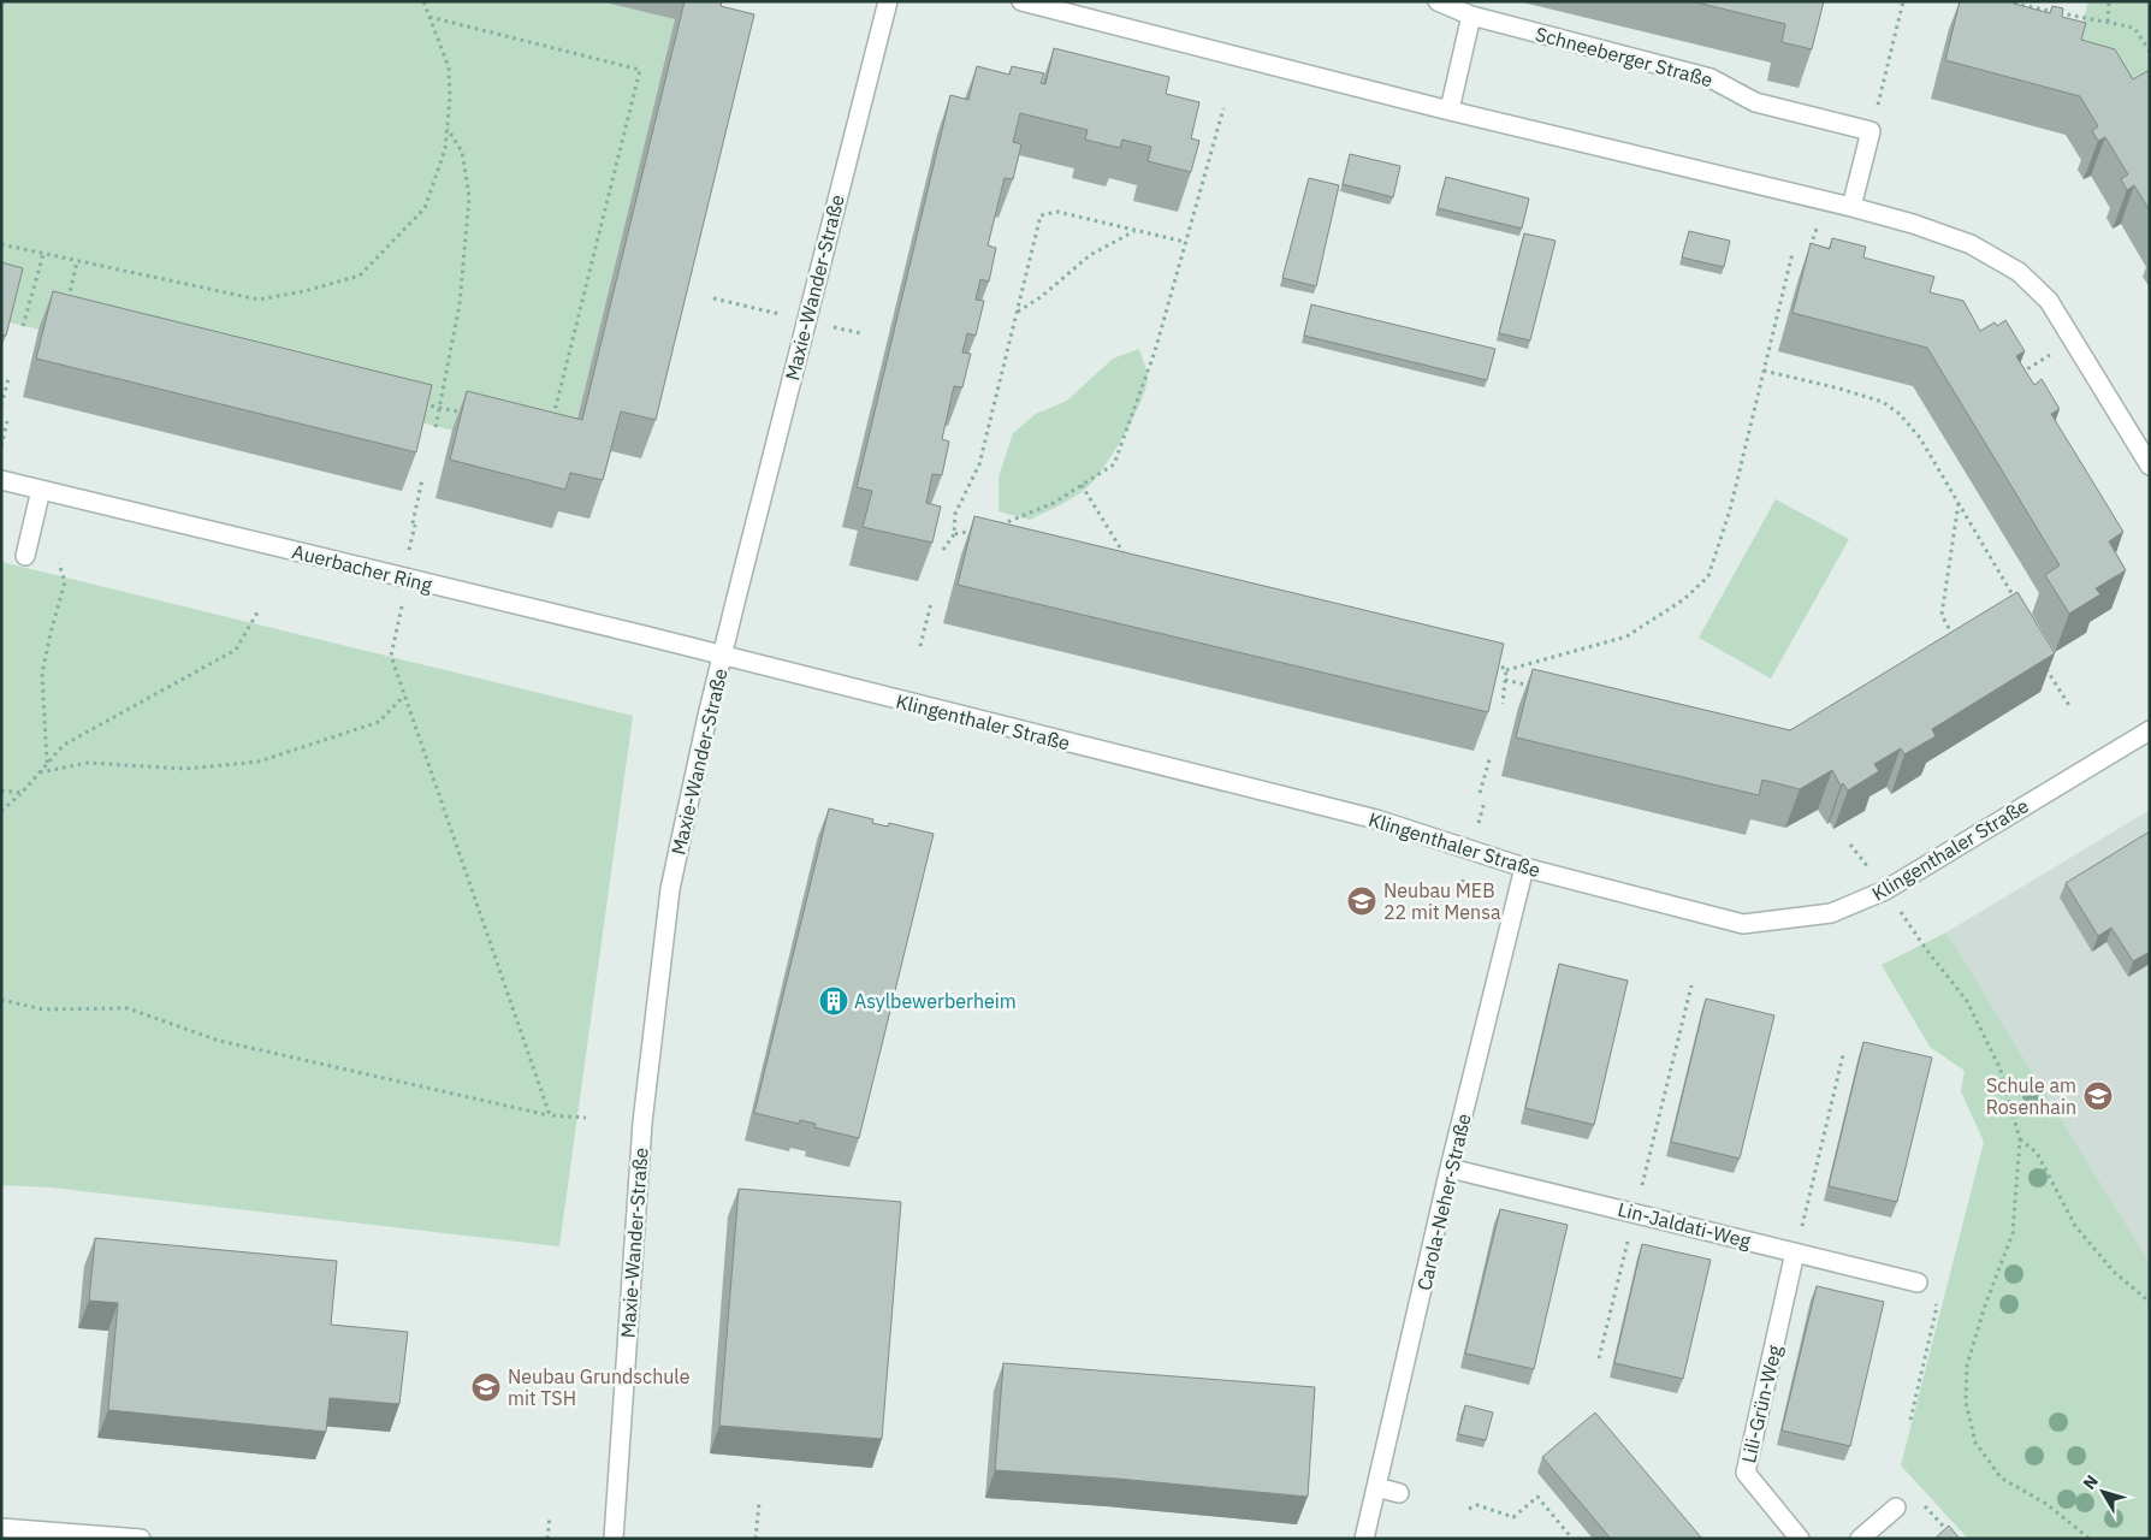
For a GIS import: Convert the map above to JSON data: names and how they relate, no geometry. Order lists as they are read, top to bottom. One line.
{"streets":{"street":["Schneeberger Straße","Maxie-Wander-Straße","Auerbacher Ring","Klingenthaler Straße","Carola-Neher-Straße","Lin-Jaldati-Weg","Lili-Grün-Weg"]},"crossings":[["Maxie-Wander-Straße","Auerbacher Ring"],["Maxie-Wander-Straße","Klingenthaler Straße"],["Auerbacher Ring","Klingenthaler Straße"],["Klingenthaler Straße","Carola-Neher-Straße"],["Carola-Neher-Straße","Lin-Jaldati-Weg"],["Lin-Jaldati-Weg","Lili-Grün-Weg"]],"places":{"school or university":["Neubau MEB 22 mit Mensa","Schule am Rosenhain","Neubau Grundschule mit TSH"],"building":["Asylbewerberheim"]},"north":"top left"}
